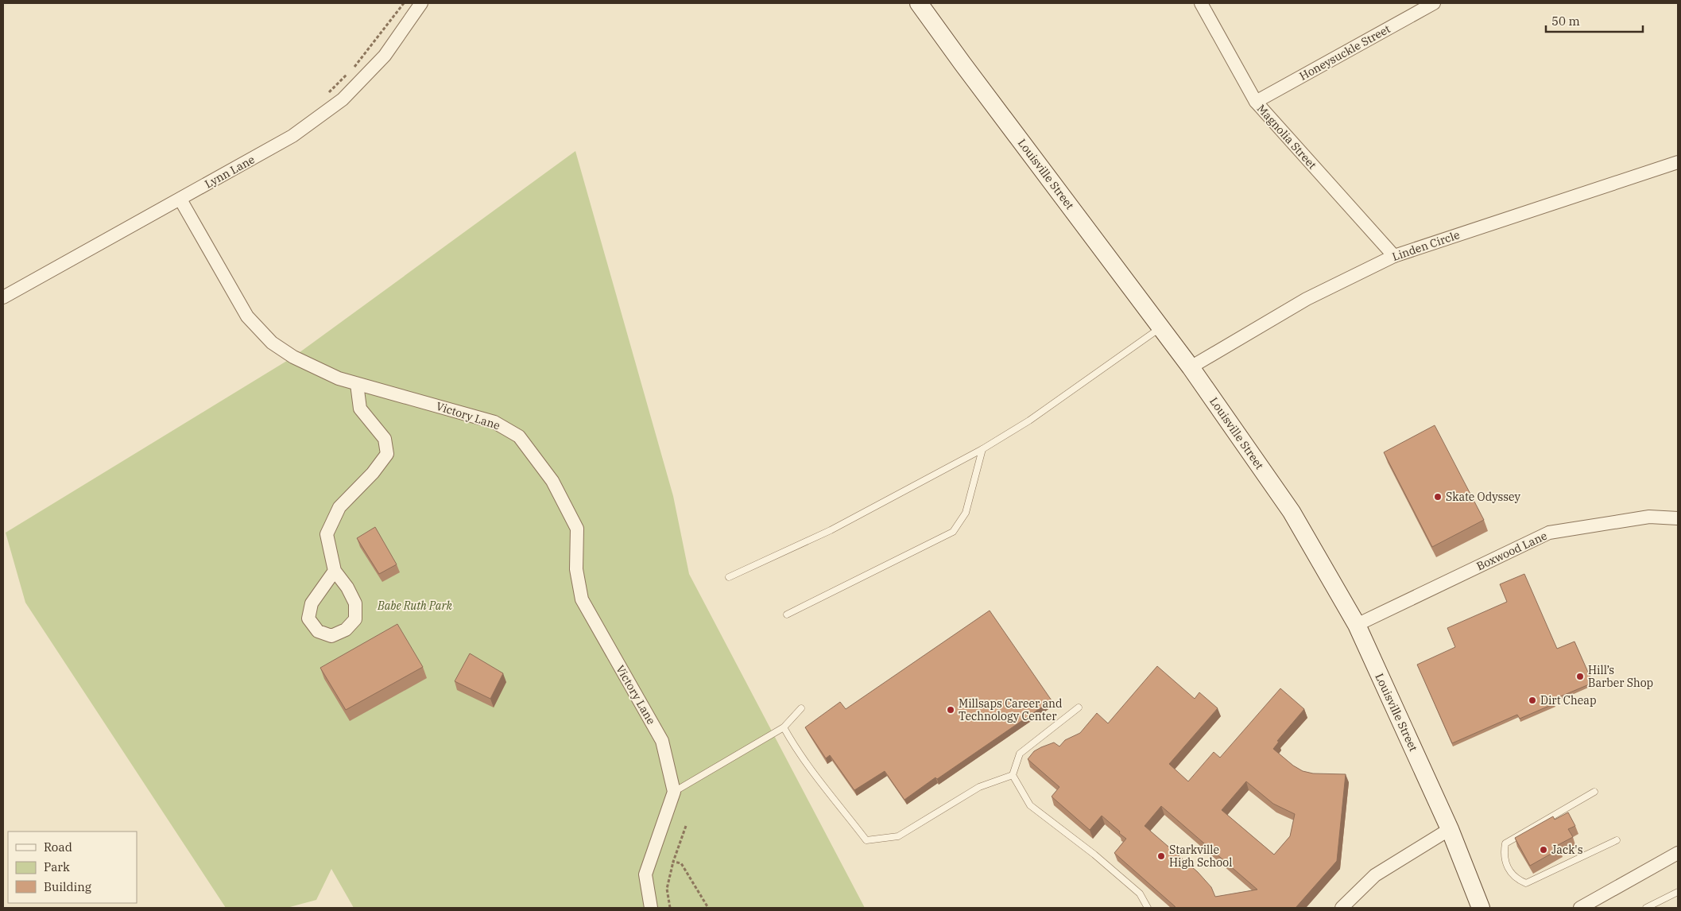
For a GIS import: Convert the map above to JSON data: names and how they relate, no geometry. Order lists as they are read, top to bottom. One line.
{"streets":{"main road":["Louisville Street"],"street":["Honeysuckle Street","Magnolia Street","Lynn Lane","Linden Circle","Victory Lane","Boxwood Lane"]},"crossings":[["Honeysuckle Street","Magnolia Street"],["Magnolia Street","Linden Circle"],["Lynn Lane","Victory Lane"],["Louisville Street","Linden Circle"],["Louisville Street","Boxwood Lane"]],"parks":["Babe Ruth Park"],"places":["Skate Odyssey","Hill’s Barber Shop","Dirt Cheap","Millsaps Career and Technology Center","Jack's","Starkville High School"],"legend":["Road","Park","Building"],"scale_bar":"50 m"}
